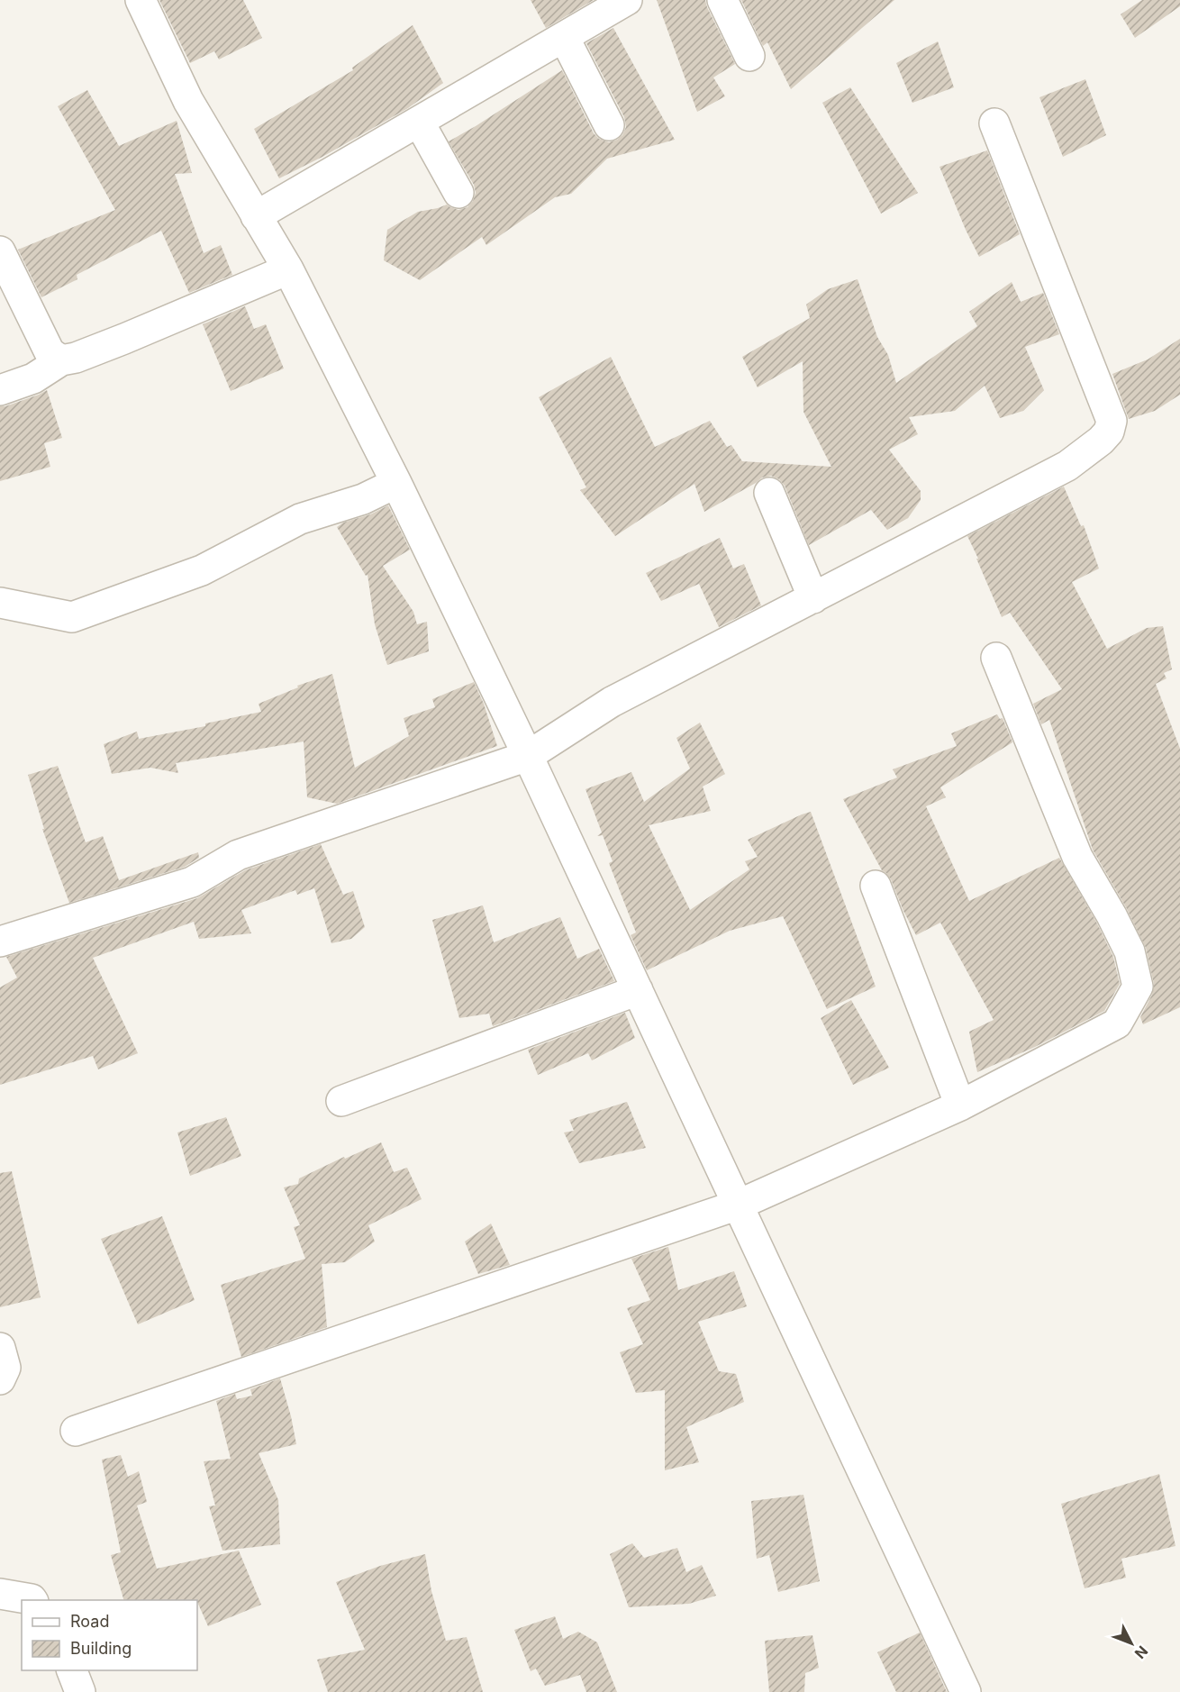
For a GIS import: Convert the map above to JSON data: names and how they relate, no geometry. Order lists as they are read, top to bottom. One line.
{"legend":["Road","Building"],"north":"bottom right"}
